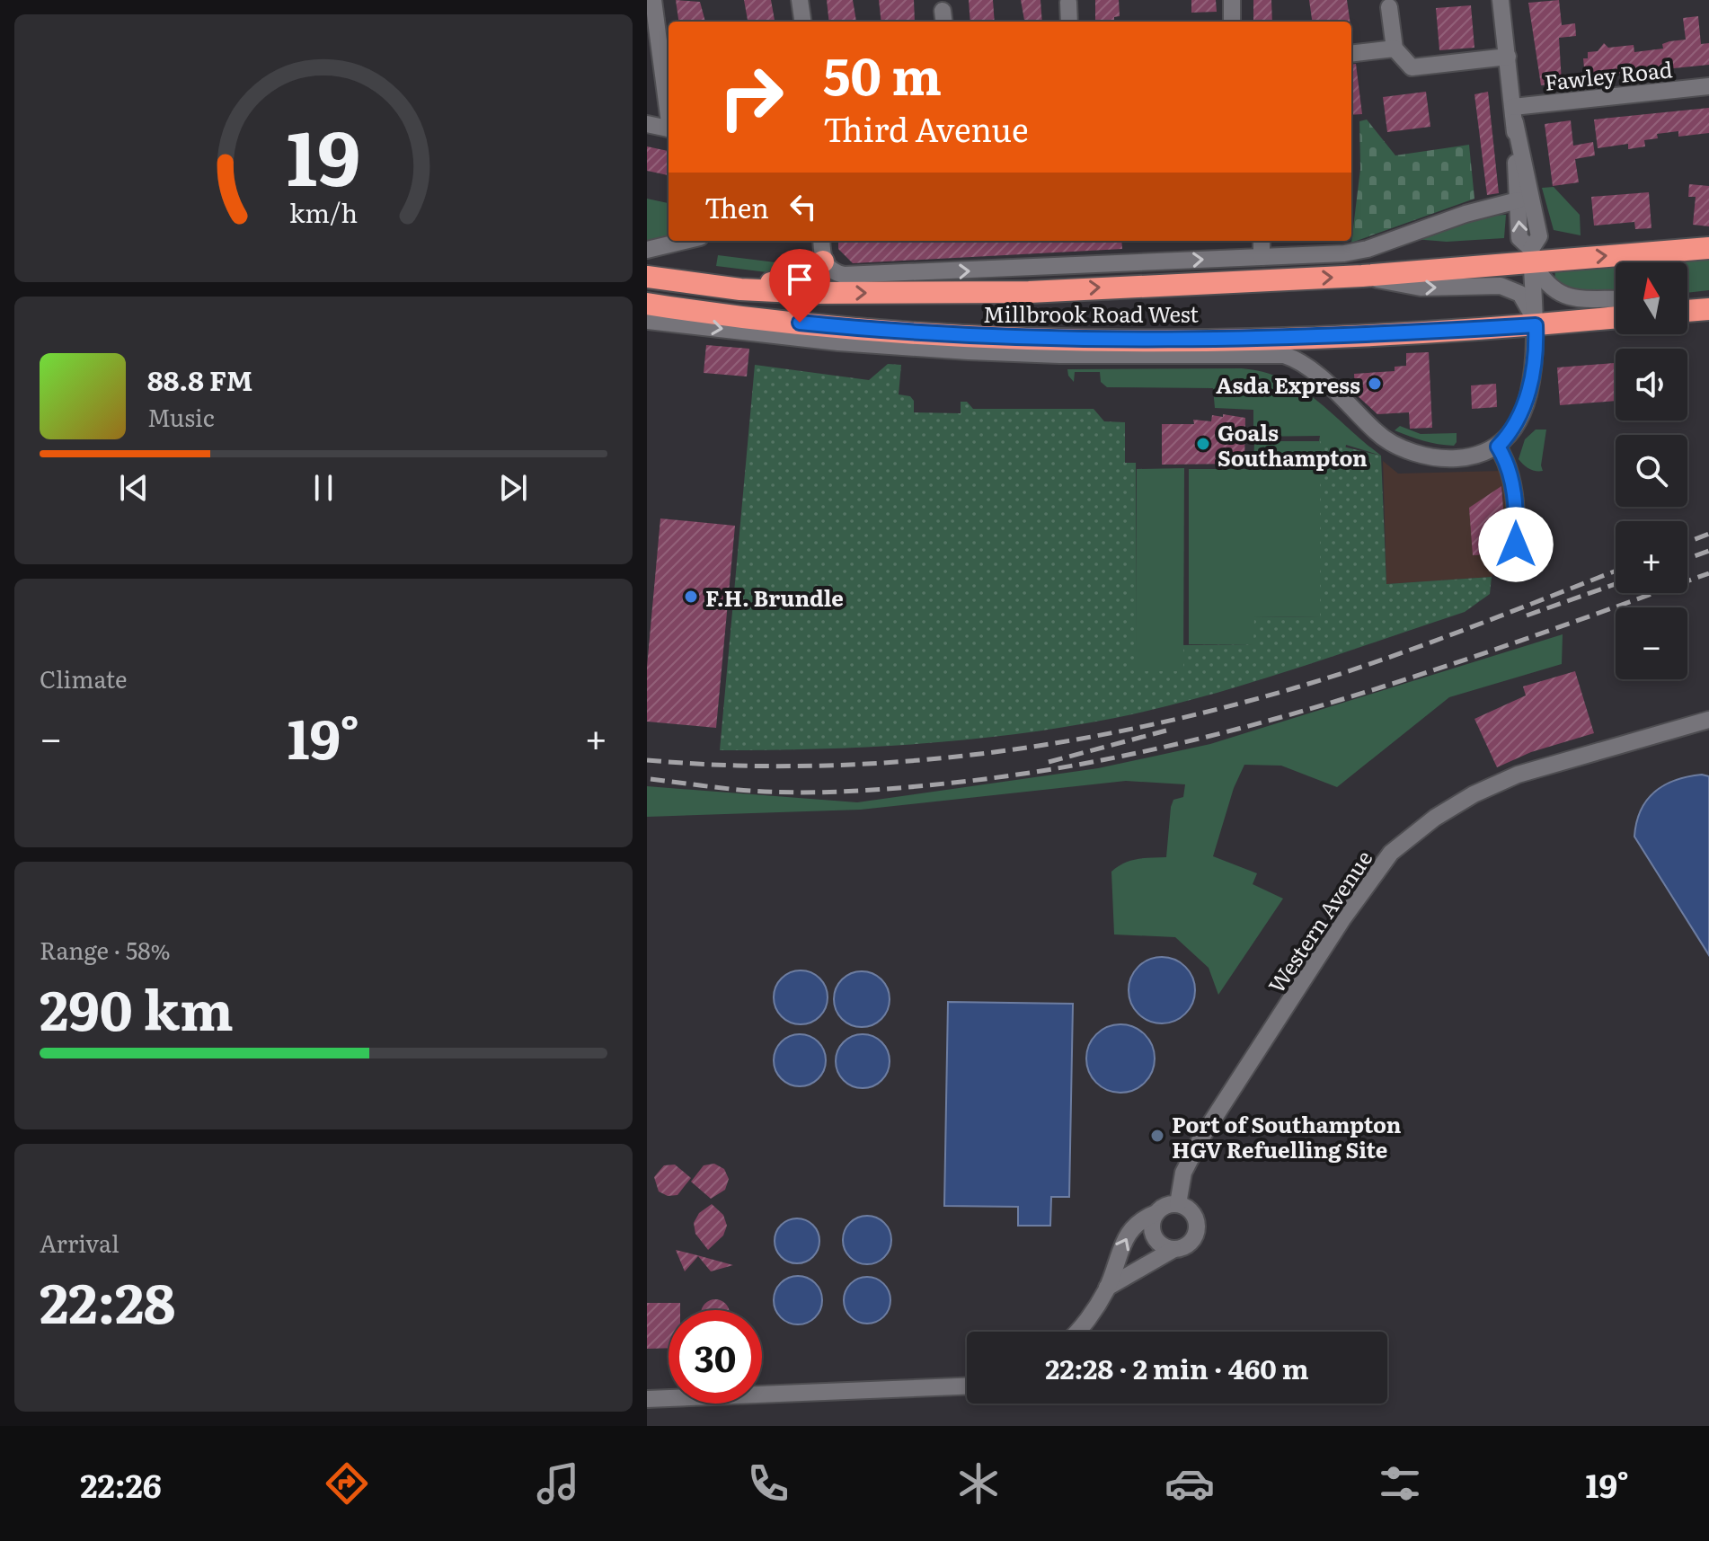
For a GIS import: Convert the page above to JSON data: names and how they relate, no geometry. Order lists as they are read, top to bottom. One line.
{"streets":{"highway":["Millbrook Road West"],"street":["Fawley Road","Western Avenue"]},"places":["Asda Express","Goals Southampton","F.H. Brundle","Port of Southampton HGV Refuelling Site"],"north":"top","page":{"turn":["50 m","Third Avenue"],"then":"Then","map_buttons":["+","−"],"song":["88.8 FM","Music"],"tile":["Climate",["Range · 58%","290 km"],["Arrival","22:28"]],"heat":["−","19°","+"],"limit":"30","trip":"22:28 · 2 min · 460 m","tabs":["22:26","19°"],"gauge":["19","km/h"]}}
